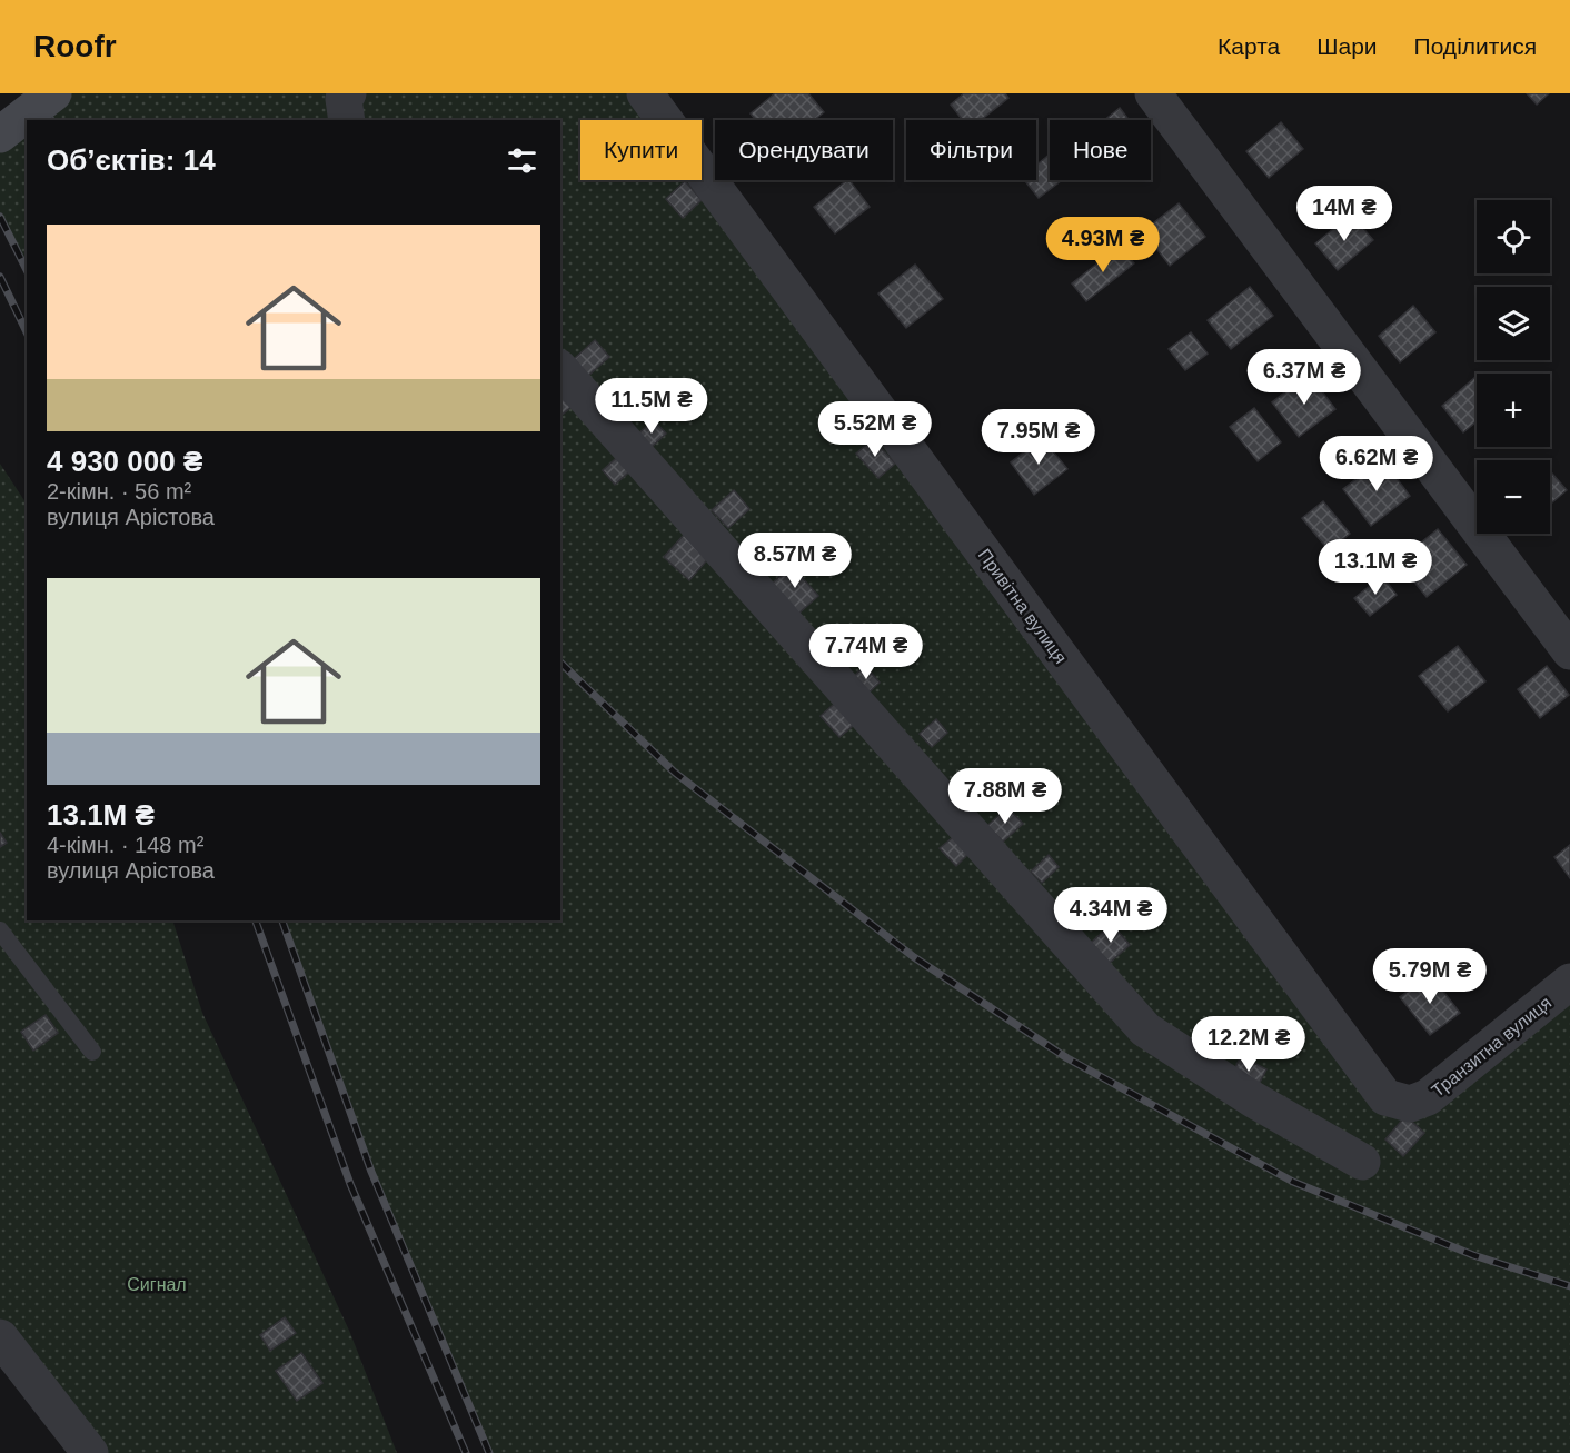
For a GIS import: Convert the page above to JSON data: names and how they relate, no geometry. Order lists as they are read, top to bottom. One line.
{"streets":{"street":["Привітна вулиця","Транзитна вулиця"]},"crossings":[["Привітна вулиця","Транзитна вулиця"]],"parks":["Сигнал"],"page":{"header":"Roofr","nav":["Карта","Шари","Поділитися"],"chip":["Купити","Орендувати","Фільтри","Нове"],"heading":"Об’єктів: 14","price":["14M ₴","4.93M ₴","6.37M ₴","11.5M ₴","5.52M ₴","7.95M ₴","6.62M ₴","8.57M ₴","13.1M ₴","7.74M ₴","7.88M ₴","4.34M ₴","5.79M ₴","12.2M ₴"],"map_buttons":["+","−"],"list":[{"name":"4 930 000 ₴","note":"2-кімн. · 56 m² · вулиця Арістова"},{"name":"13.1M ₴","note":"4-кімн. · 148 m² · вулиця Арістова"}]}}
